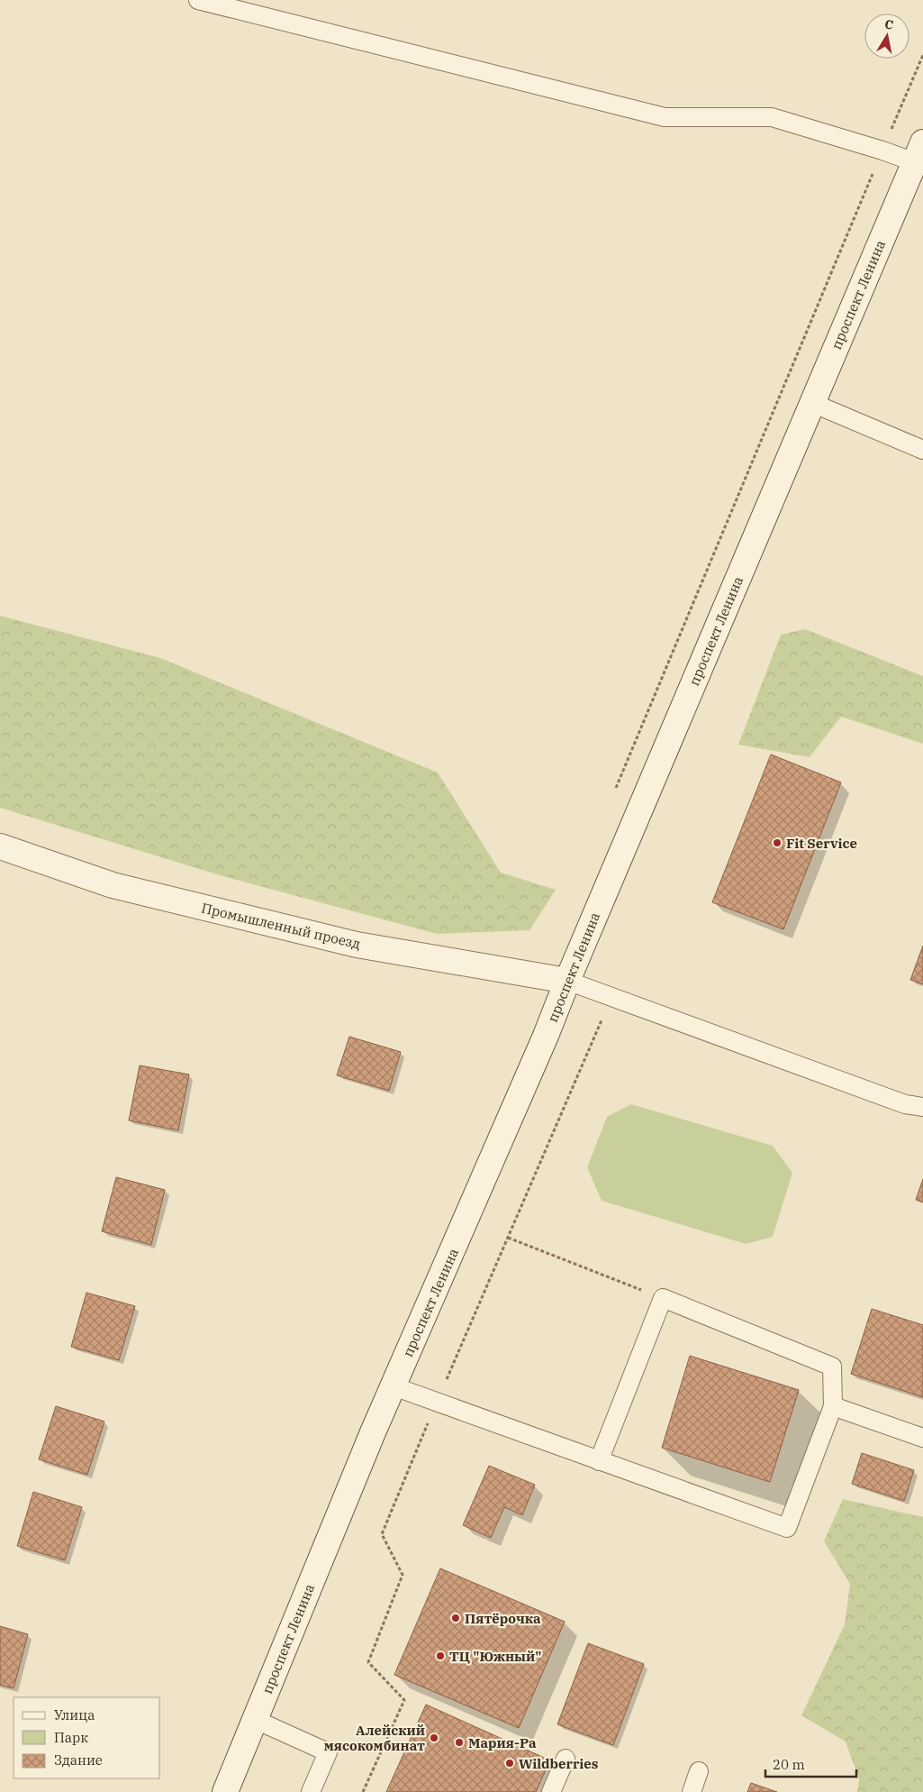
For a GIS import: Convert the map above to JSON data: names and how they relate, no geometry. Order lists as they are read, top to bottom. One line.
{"streets":{"street":["проспект Ленина","Промышленный проезд"]},"crossings":[["проспект Ленина","Промышленный проезд"]],"places":["Fit Service","Пятёрочка","ТЦ \"Южный\"","Алейский мясокомбинат","Мария-Ра","Wildberries"],"legend":["Улица","Парк","Здание"],"scale_bar":"20 m","north":"top"}
